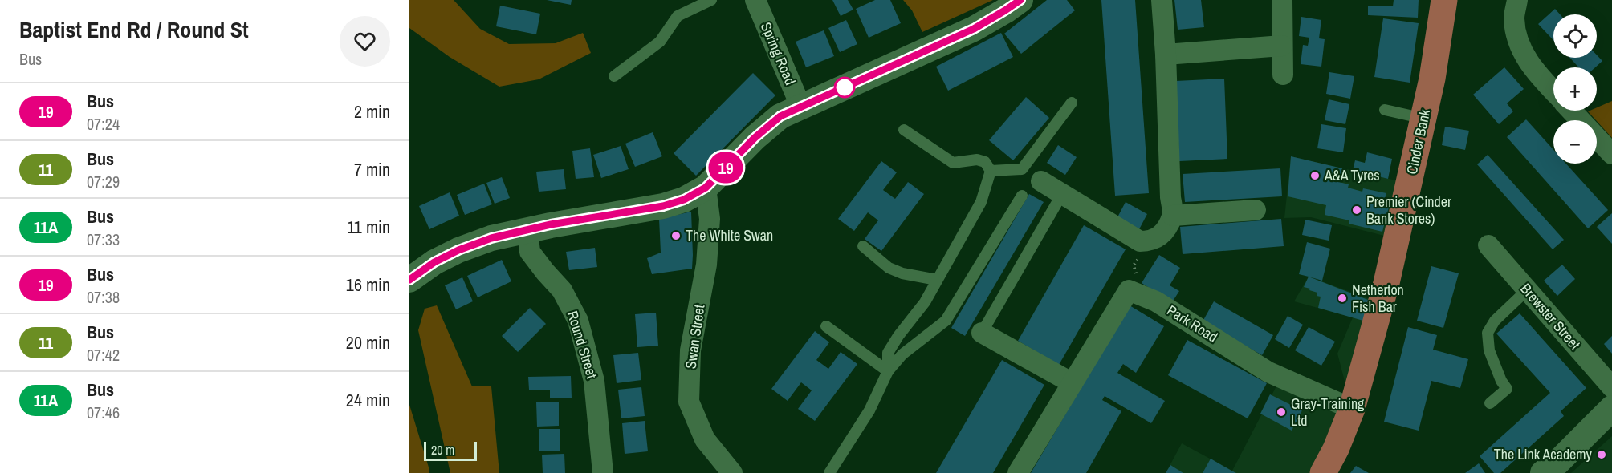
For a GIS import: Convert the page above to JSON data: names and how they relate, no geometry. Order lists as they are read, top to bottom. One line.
{"streets":{"main road":["Cinder Bank"],"street":["Spring Road","Brewster Street","Park Road","Swan Street","Round Street"]},"crossings":[["Cinder Bank","Park Road"]],"places":["A&A Tyres","Premier (Cinder Bank Stores)","The White Swan","Netherton Fish Bar","Gray-Training Ltd","The Link Academy"],"lines":["bus line 19"],"scale_bar":"20 m","page":{"heading":["Baptist End Rd / Round St","Bus"],"on_map":"19","map_buttons":["+","−"],"list":[{"mark":"19","name":"Bus","note":"07:24","value":"2 min"},{"mark":"11","name":"Bus","note":"07:29","value":"7 min"},{"mark":"11A","name":"Bus","note":"07:33","value":"11 min"},{"mark":"19","name":"Bus","note":"07:38","value":"16 min"},{"mark":"11","name":"Bus","note":"07:42","value":"20 min"},{"mark":"11A","name":"Bus","note":"07:46","value":"24 min"}],"scale":"20 m"}}
